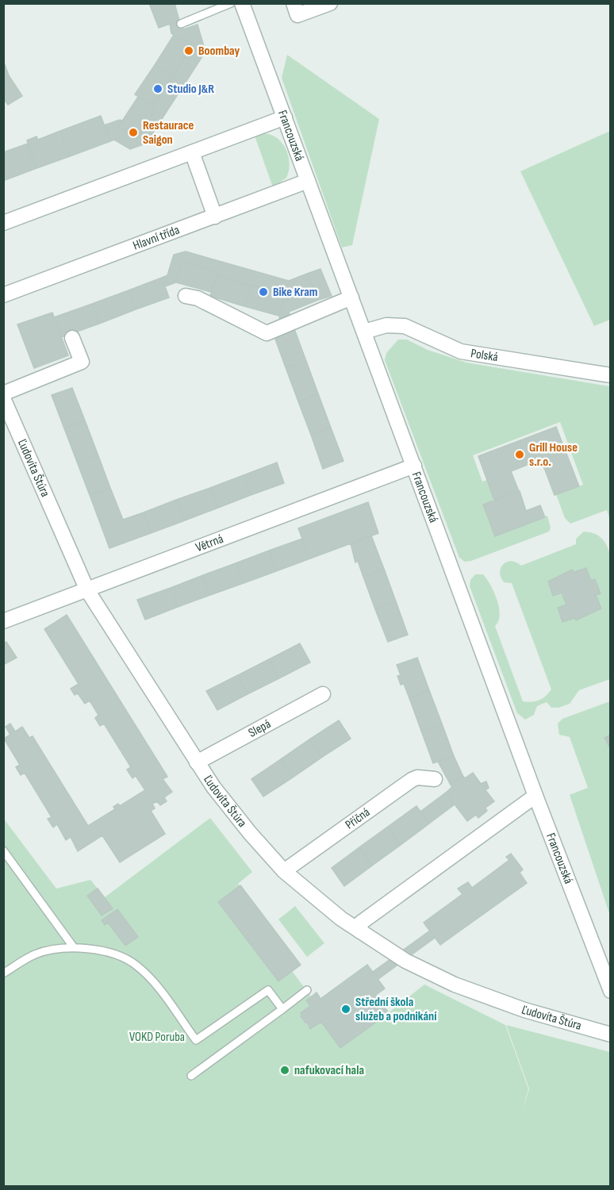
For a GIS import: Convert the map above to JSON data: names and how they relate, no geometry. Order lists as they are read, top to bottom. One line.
{"streets":{"street":["Francouzská","Hlavní třída","Polská","Ľudovíta Štúra","Větrná","Slepá","Příčná"]},"crossings":[["Francouzská","Hlavní třída"],["Francouzská","Polská"],["Francouzská","Větrná"],["Ľudovíta Štúra","Větrná"],["Ľudovíta Štúra","Slepá"],["Ľudovíta Štúra","Příčná"]],"parks":["VOKD Poruba"],"places":["Boombay","Studio J&R","Restaurace Saigon","Bike Kram","Grill House s.r.o.","Střední škola služeb a podnikání","nafukovací hala"]}
